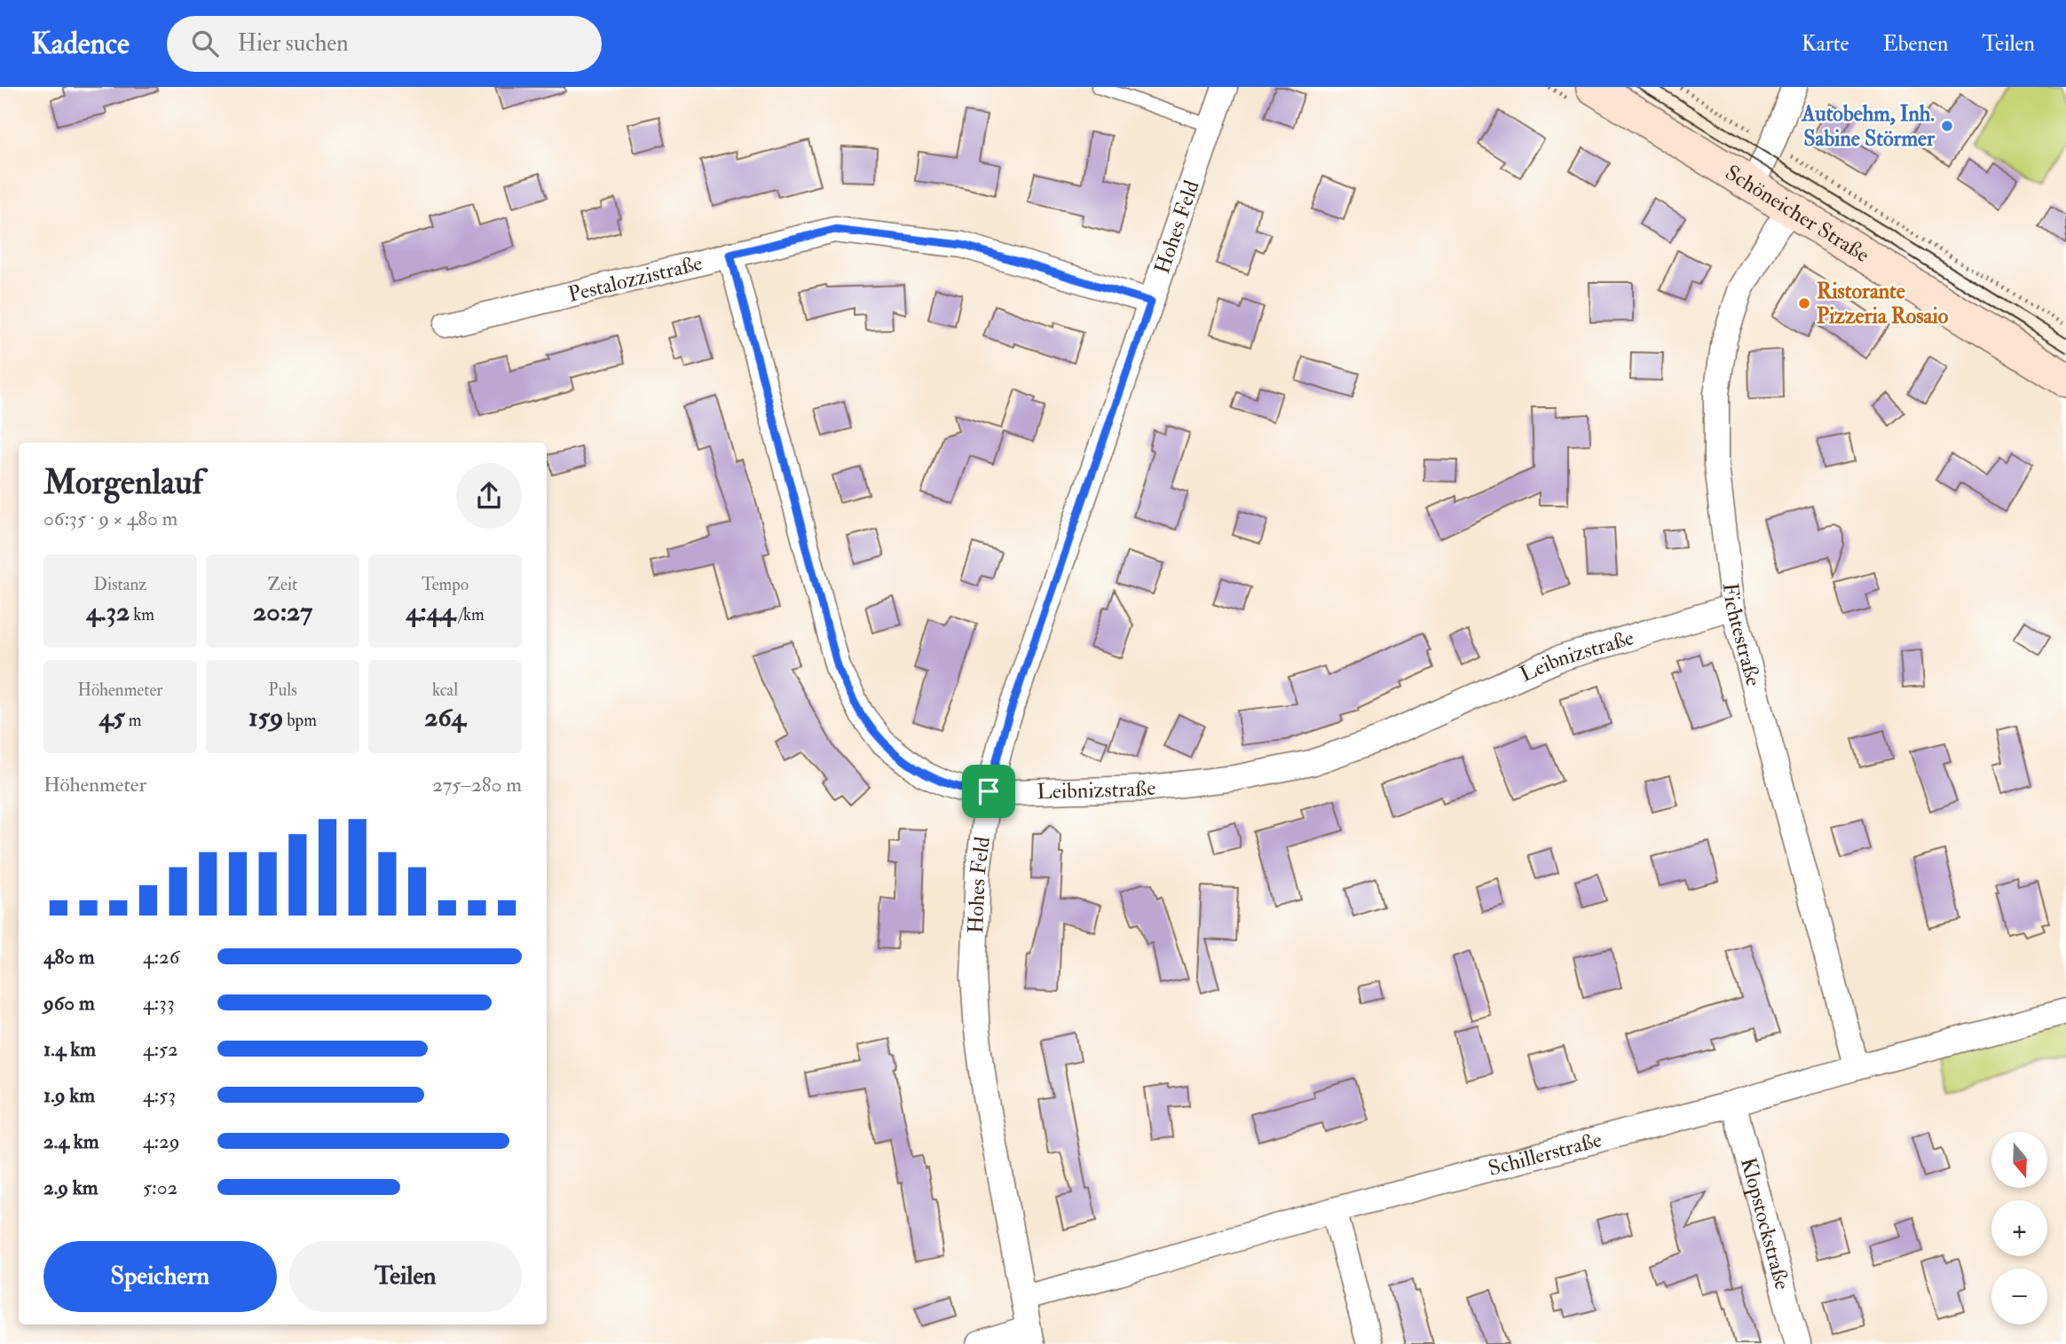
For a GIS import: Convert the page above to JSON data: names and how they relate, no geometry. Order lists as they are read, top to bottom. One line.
{"streets":{"main road":["Schöneicher Straße"],"street":["Hohes Feld","Pestalozzistraße","Fichtestraße","Leibnizstraße","Schillerstraße","Klopstockstraße"]},"crossings":[["Schöneicher Straße","Fichtestraße"],["Hohes Feld","Pestalozzistraße"],["Hohes Feld","Leibnizstraße"],["Hohes Feld","Schillerstraße"],["Pestalozzistraße","Leibnizstraße"],["Fichtestraße","Leibnizstraße"],["Fichtestraße","Schillerstraße"],["Schillerstraße","Klopstockstraße"]],"places":["Autobehm, Inh. Sabine Störmer","Ristorante Pizzeria Rosaio"],"north":"bottom","page":{"header":"Kadence","search":"Hier suchen","nav":["Karte","Ebenen","Teilen"],"heading":["Morgenlauf","06:35 · 9 × 480 m"],"stats":[["Distanz","4.32 km"],["Zeit","20:27"],["Tempo","4:44 /km"],["Höhenmeter","45 m"],["Puls","159 bpm"],["kcal","264"]],"chart":["Höhenmeter","275–280 m"],"list":[{"name":"480 m","note":"4:26"},{"name":"960 m","note":"4:33"},{"name":"1.4 km","note":"4:52"},{"name":"1.9 km","note":"4:53"},{"name":"2.4 km","note":"4:29"},{"name":"2.9 km","note":"5:02"}],"map_buttons":["+","−"],"buttons":["Speichern","Teilen"]}}
